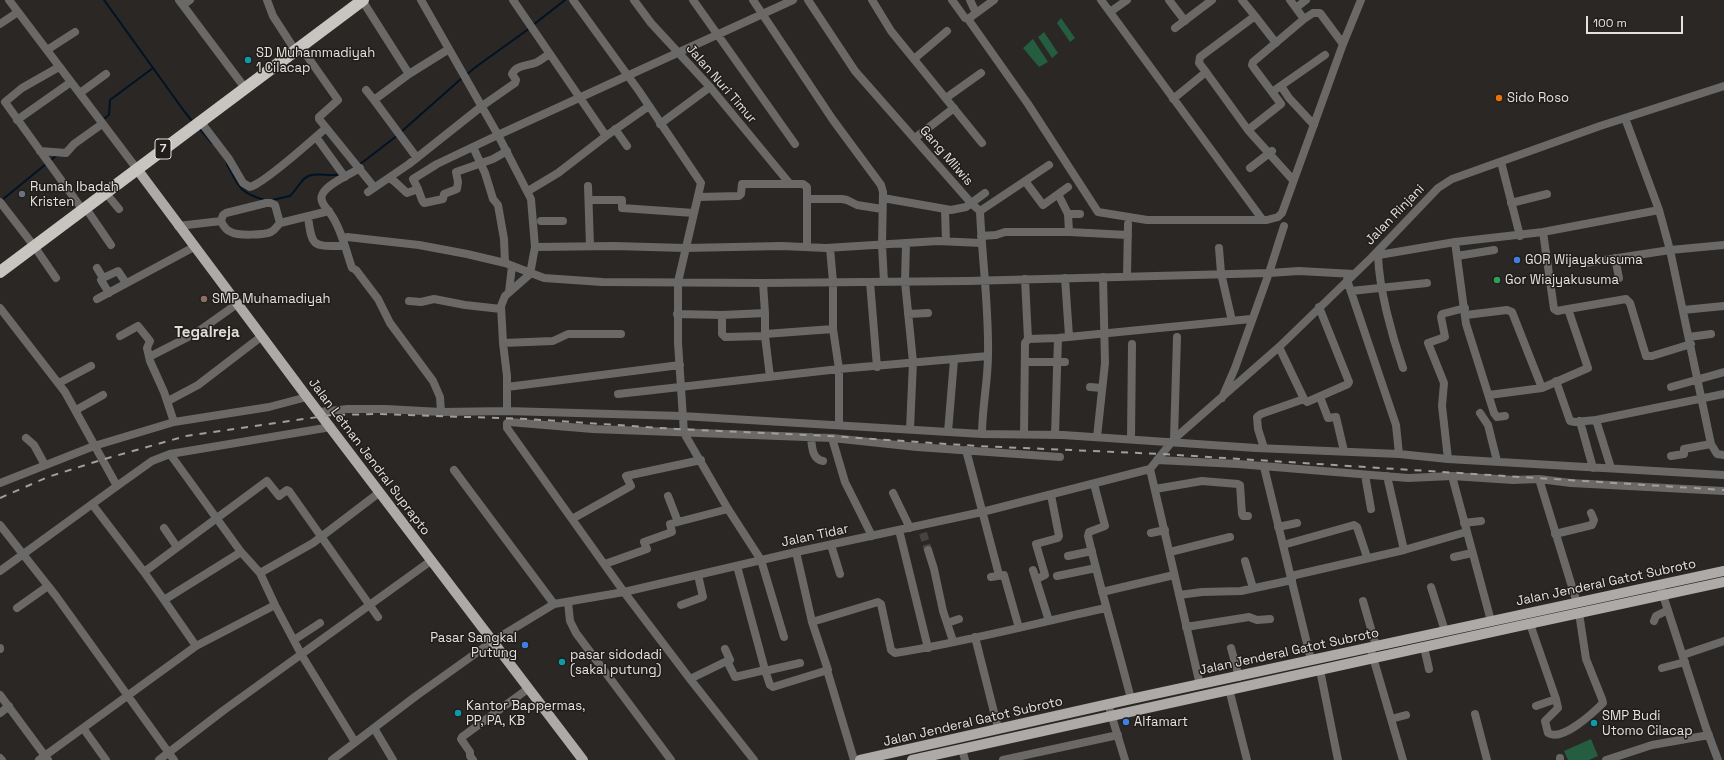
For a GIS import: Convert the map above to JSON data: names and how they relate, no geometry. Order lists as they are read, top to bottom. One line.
{"streets":{"highway":["7"],"main road":["Jalan Letnan Jendral Suprapto","Jalan Jenderal Gatot Subroto"],"street":["Jalan Nuri Timur","Gang Mliwis","Jalan Rinjani","Jalan Tidar"]},"crossings":[["7","Jalan Letnan Jendral Suprapto"],["Jalan Rinjani","Jalan Tidar"],["Jalan Letnan Jendral Suprapto","Jalan Tidar"]],"districts":["Tegalreja"],"places":["SD Muhammadiyah 1 Cilacap","Sido Roso","Rumah Ibadah Kristen","GOR Wijayakusuma","Gor Wiajyakusuma","SMP Muhamadiyah","Pasar Sangkal Putung","pasar sidodadi (sakal putung)","Kantor Bappermas, PP, PA, KB","Alfamart","SMP Budi Utomo Cilacap"],"scale_bar":"100 m"}
